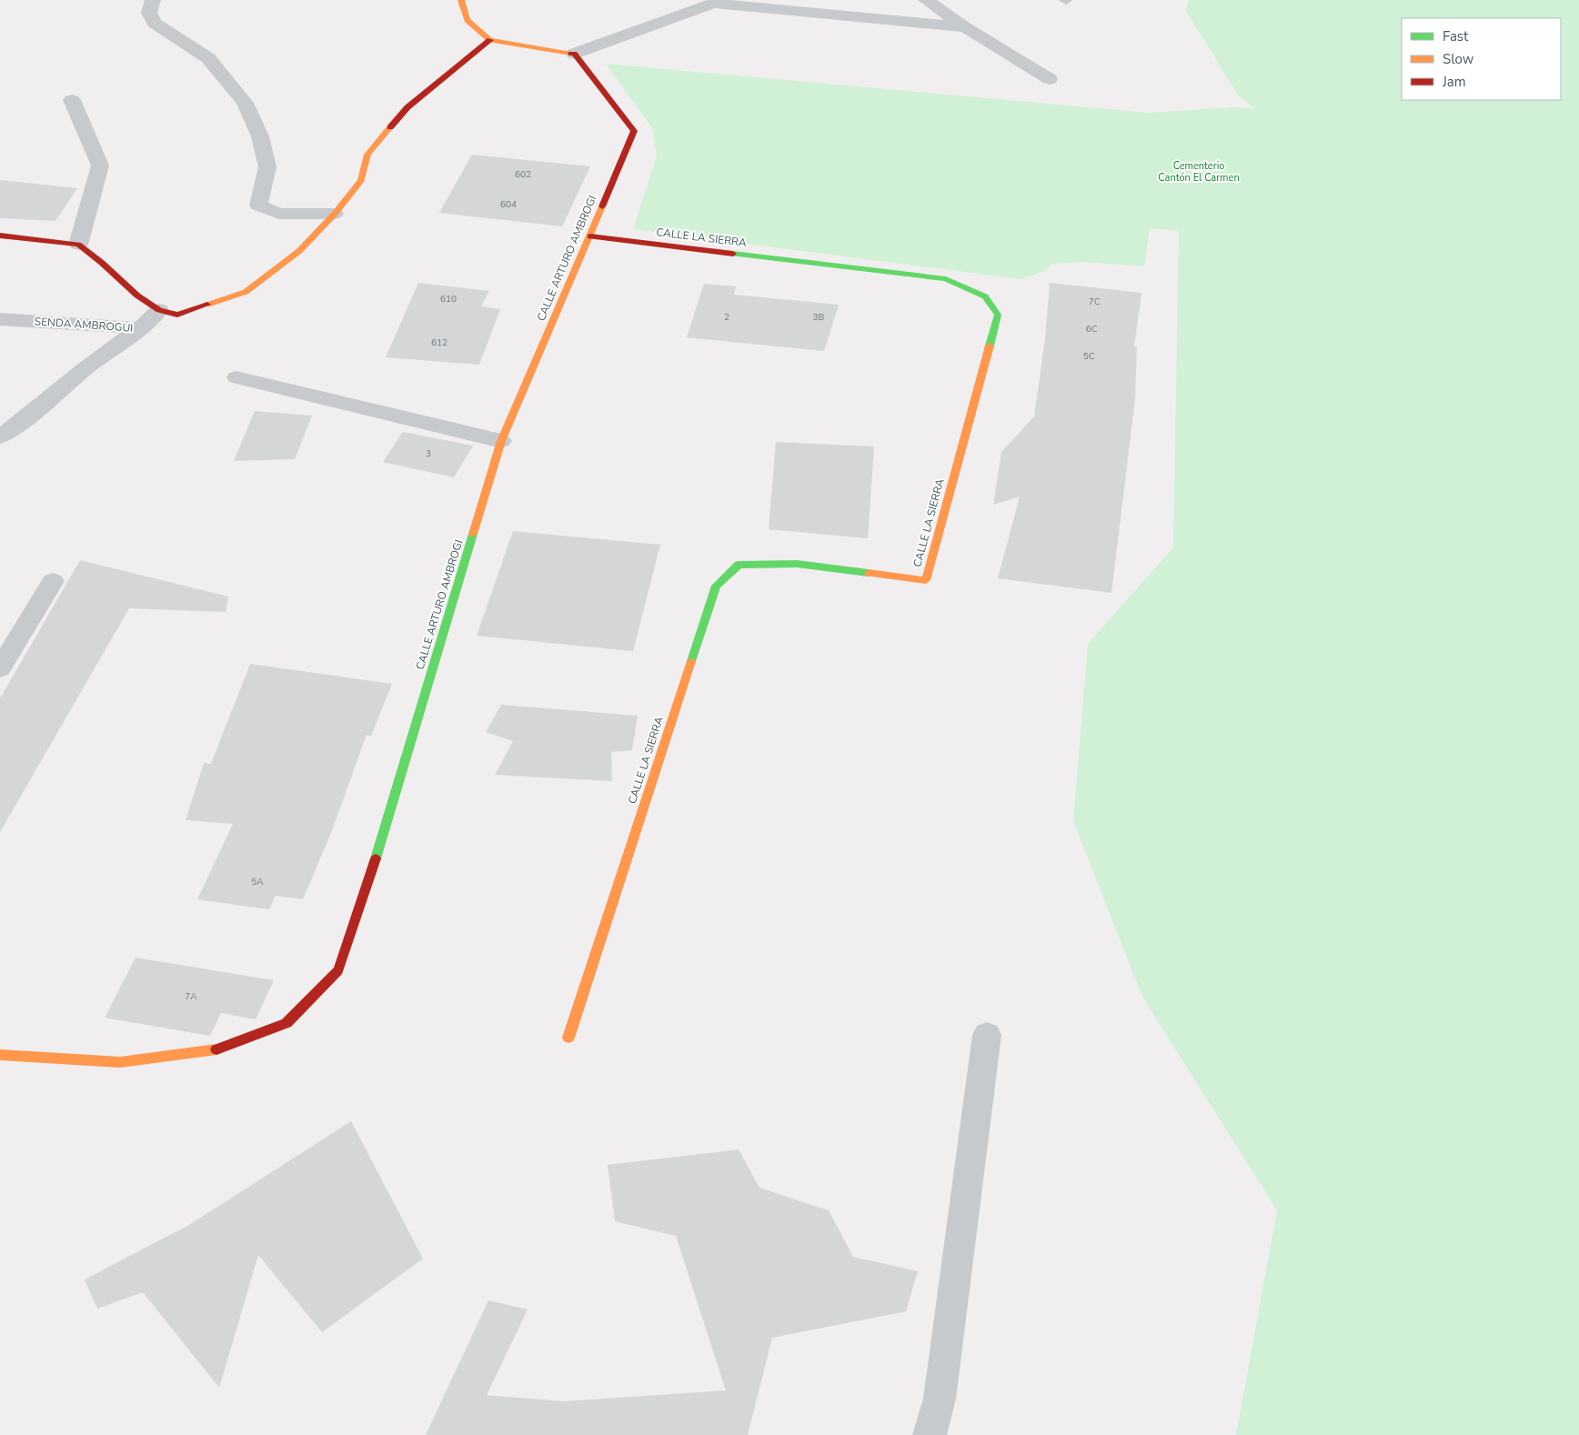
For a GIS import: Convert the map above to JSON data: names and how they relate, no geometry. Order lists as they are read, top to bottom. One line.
{"streets":{"street":["CALLE LA SIERRA","CALLE ARTURO AMBROGI","SENDA AMBROGUI"]},"crossings":[["CALLE LA SIERRA","CALLE ARTURO AMBROGI"]],"parks":["Cementerio Cantón El Carmen"],"house_numbers":["602","604","610","7C","2","3B","6C","612","5C","3","5A","7A"],"legend":["Fast","Slow","Jam"]}
